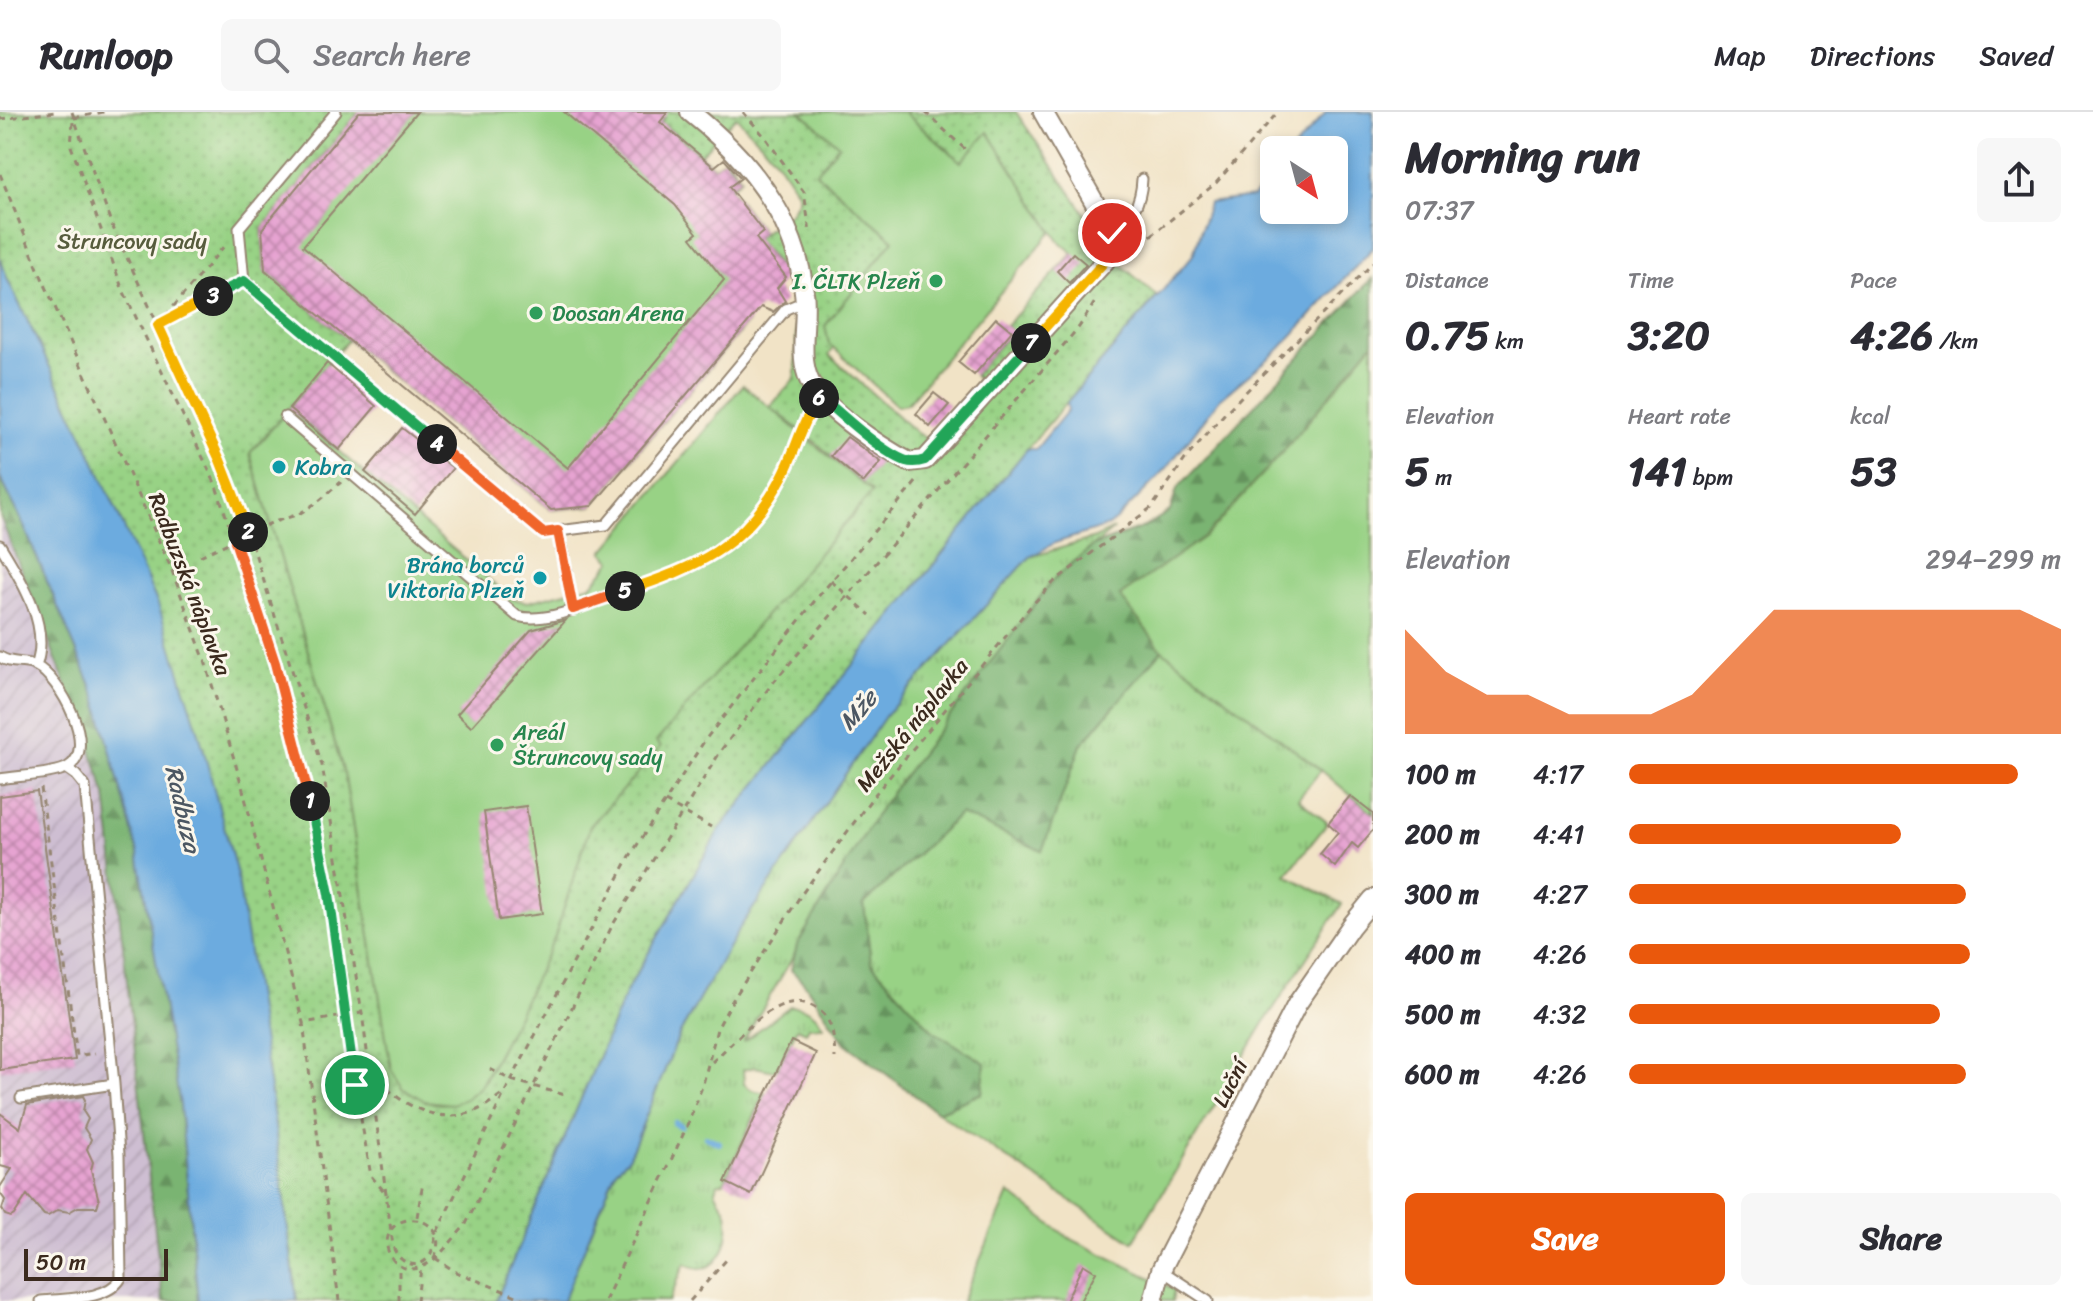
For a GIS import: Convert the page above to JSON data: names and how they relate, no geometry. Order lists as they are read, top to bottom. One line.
{"streets":{"street":["Luční"],"path":["Radbuzská náplavka","Mežská náplavka"]},"water":["Mže","Radbuza"],"parks":["Štruncovy sady"],"places":["I. ČLTK Plzeň","Doosan Arena","Kobra","Brána borců Viktoria Plzeň","Areál Štruncovy sady"],"scale_bar":"50 m","north":"bottom right","page":{"header":"Runloop","search":"Search here","nav":["Map","Directions","Saved"],"heading":["Morning run","07:37"],"stats":[["Distance","0.75 km"],["Time","3:20"],["Pace","4:26 /km"],["Elevation","5 m"],["Heart rate","141 bpm"],["kcal","53"]],"pins":["3","7","6","4","2","5","1"],"chart":["Elevation","294–299 m"],"list":[{"name":"100 m","note":"4:17"},{"name":"200 m","note":"4:41"},{"name":"300 m","note":"4:27"},{"name":"400 m","note":"4:26"},{"name":"500 m","note":"4:32"},{"name":"600 m","note":"4:26"}],"buttons":["Save","Share"],"scale":"50 m"}}
